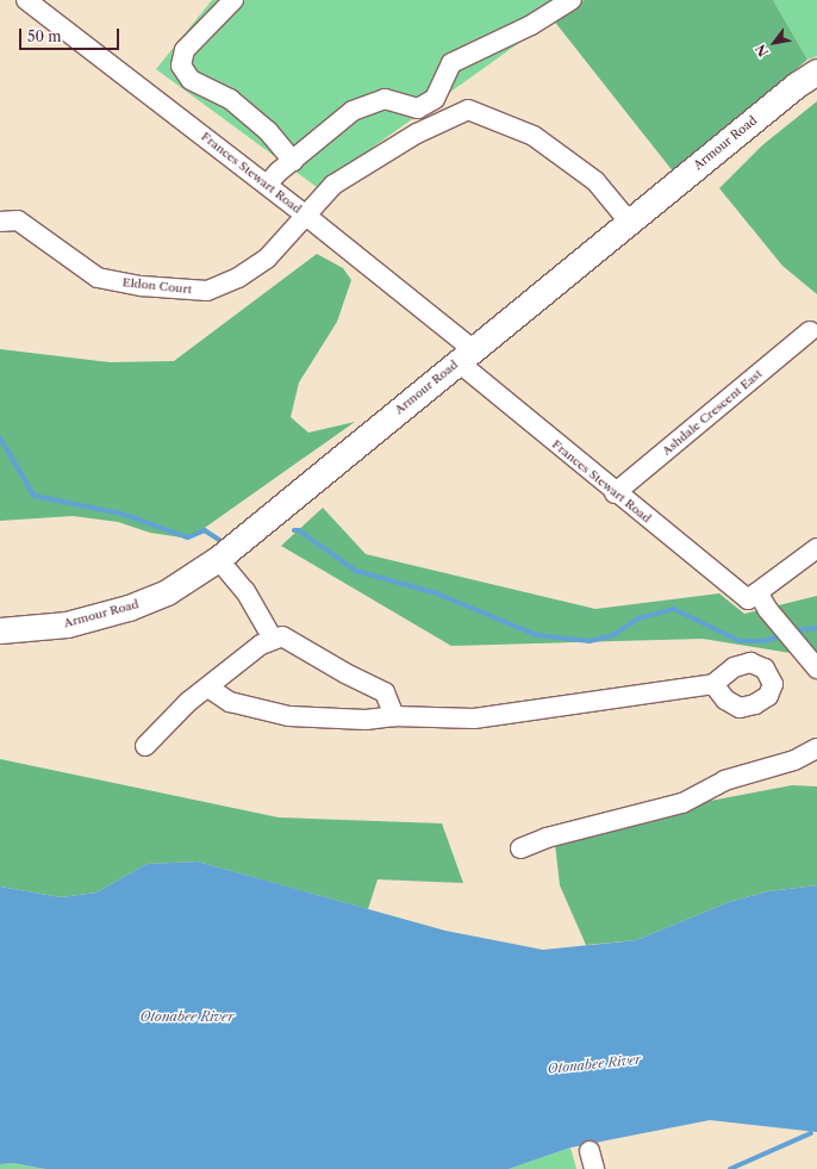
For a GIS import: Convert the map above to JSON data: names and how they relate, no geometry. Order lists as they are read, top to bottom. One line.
{"streets":{"main road":["Armour Road"],"street":["Frances Stewart Road","Eldon Court","Ashdale Crescent East"]},"crossings":[["Armour Road","Frances Stewart Road"],["Armour Road","Eldon Court"],["Frances Stewart Road","Eldon Court"],["Frances Stewart Road","Ashdale Crescent East"]],"water":["Otonabee River"],"scale_bar":"50 m","north":"bottom left"}
